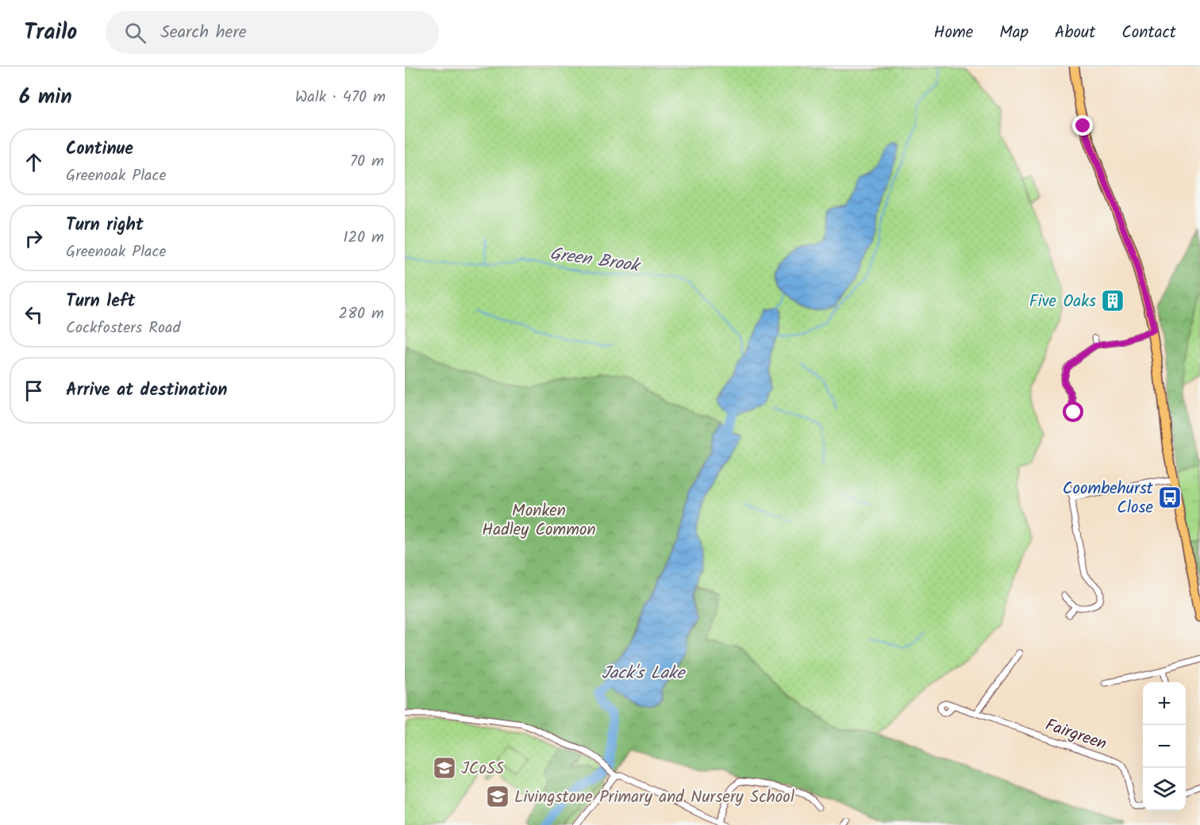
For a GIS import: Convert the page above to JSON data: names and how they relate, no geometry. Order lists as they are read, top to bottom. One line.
{"streets":{"street":["Fairgreen"]},"water":["Green Brook","Jack's Lake"],"parks":["Monken Hadley Common"],"places":{"building":["Five Oaks"],"bus stop":["Coombehurst Close"],"school or university":["JCoSS","Livingstone Primary and Nursery School"]},"page":{"header":"Trailo","search":"Search here","nav":["Home","Map","About","Contact"],"heading":["6 min","Walk · 470 m"],"list":[["Continue","Greenoak Place","70 m"],["Turn right","Greenoak Place","120 m"],["Turn left","Cockfosters Road","280 m"],"Arrive at destination"],"map_buttons":["+","−"]}}
